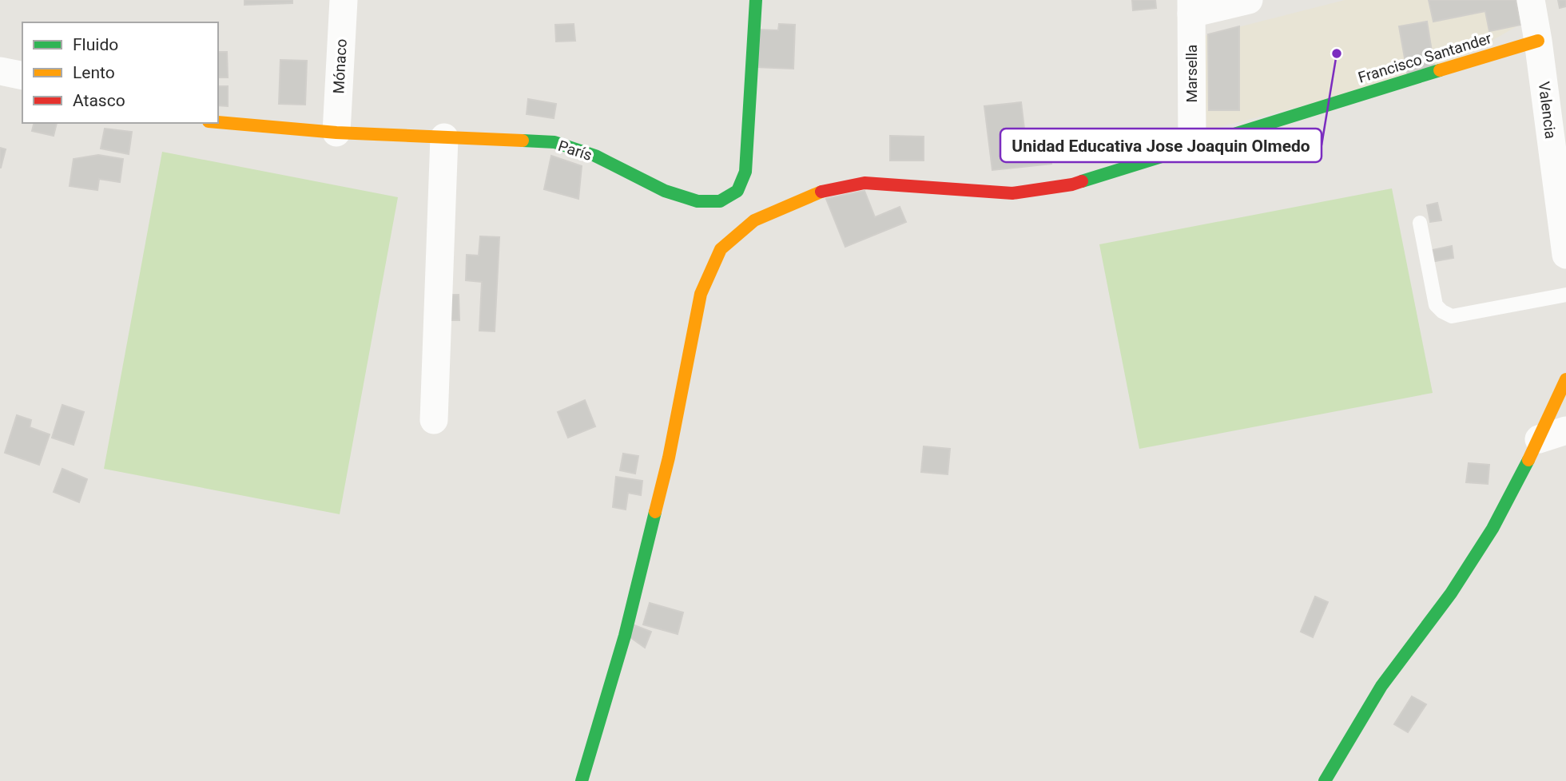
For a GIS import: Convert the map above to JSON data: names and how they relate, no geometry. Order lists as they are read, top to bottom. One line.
{"streets":{"street":["Francisco Santander","Mónaco","Marsella","Valencia","París"]},"crossings":[["Francisco Santander","Marsella"],["Francisco Santander","Valencia"],["Mónaco","París"]],"places":["Unidad Educativa Jose Joaquin Olmedo"],"legend":["Fluido","Lento","Atasco"]}
